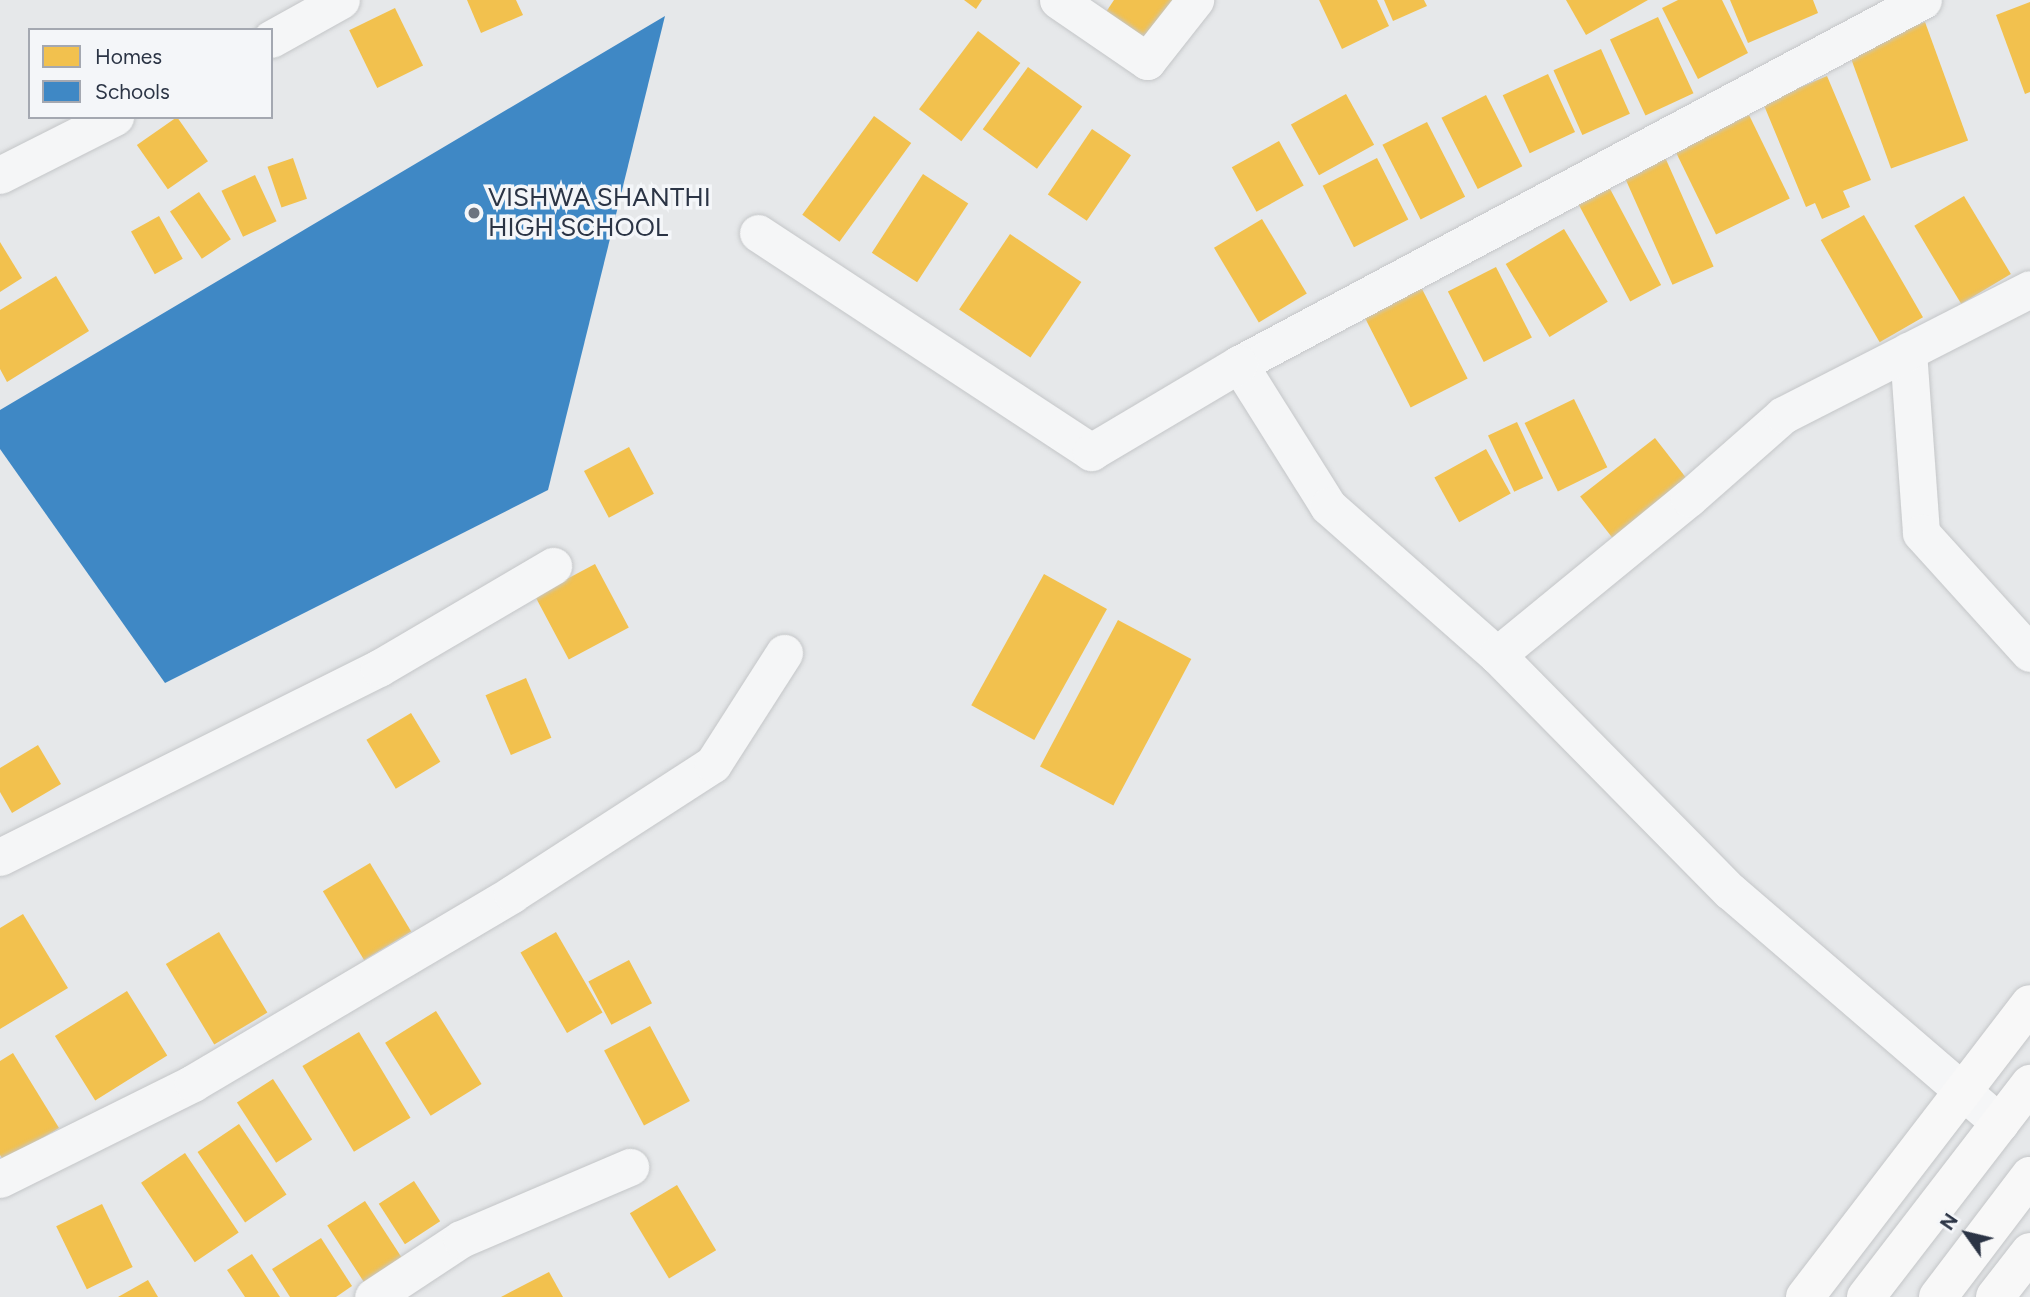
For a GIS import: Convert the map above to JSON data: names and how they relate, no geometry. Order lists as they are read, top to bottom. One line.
{"places":["VISHWA SHANTHI HIGH SCHOOL"],"legend":["Homes","Schools"],"north":"top left"}
